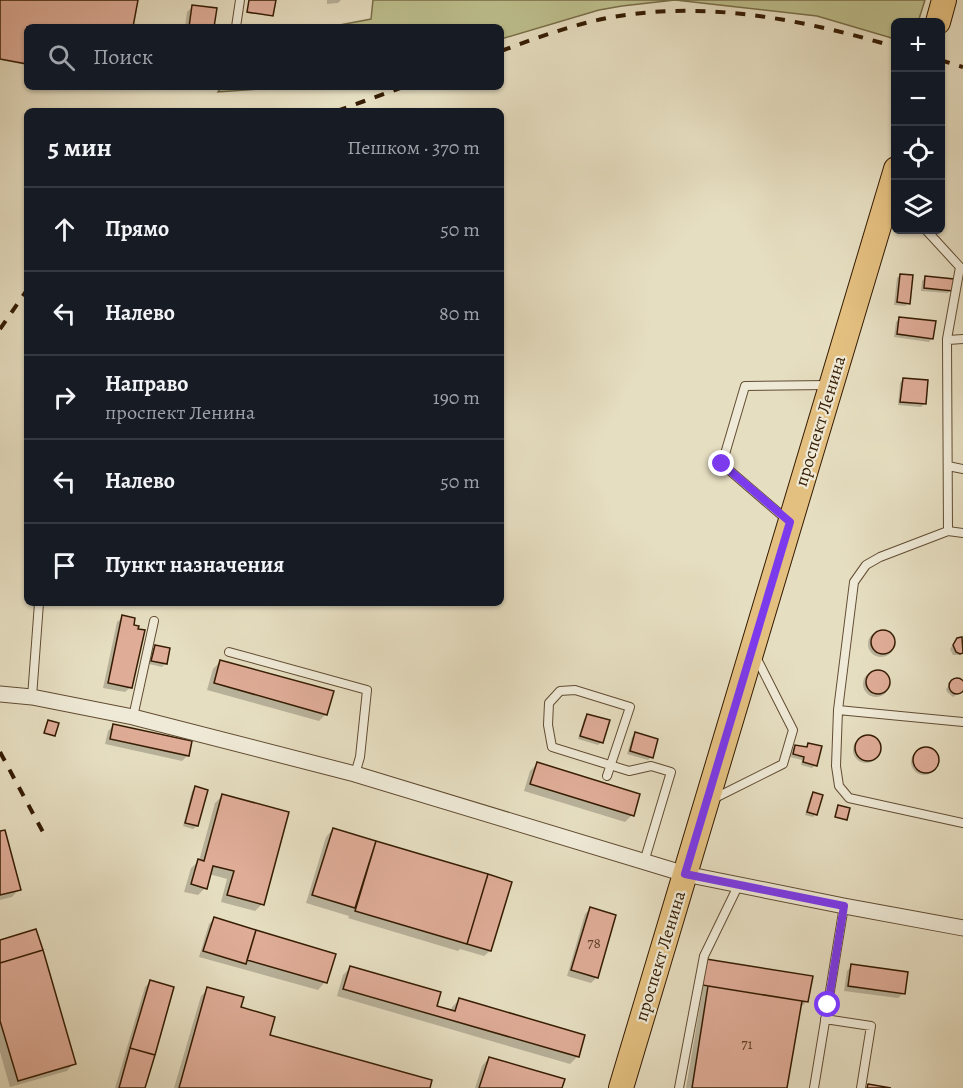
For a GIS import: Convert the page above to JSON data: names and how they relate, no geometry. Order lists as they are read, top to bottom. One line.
{"streets":{"main road":["проспект Ленина"]},"house_numbers":["78","71"],"page":{"map_buttons":["+","−"],"search":"Поиск","heading":["5 мин","Пешком · 370 m"],"list":[["Прямо","50 m"],["Налево","80 m"],["Направо","проспект Ленина","190 m"],["Налево","50 m"],"Пункт назначения"]}}
